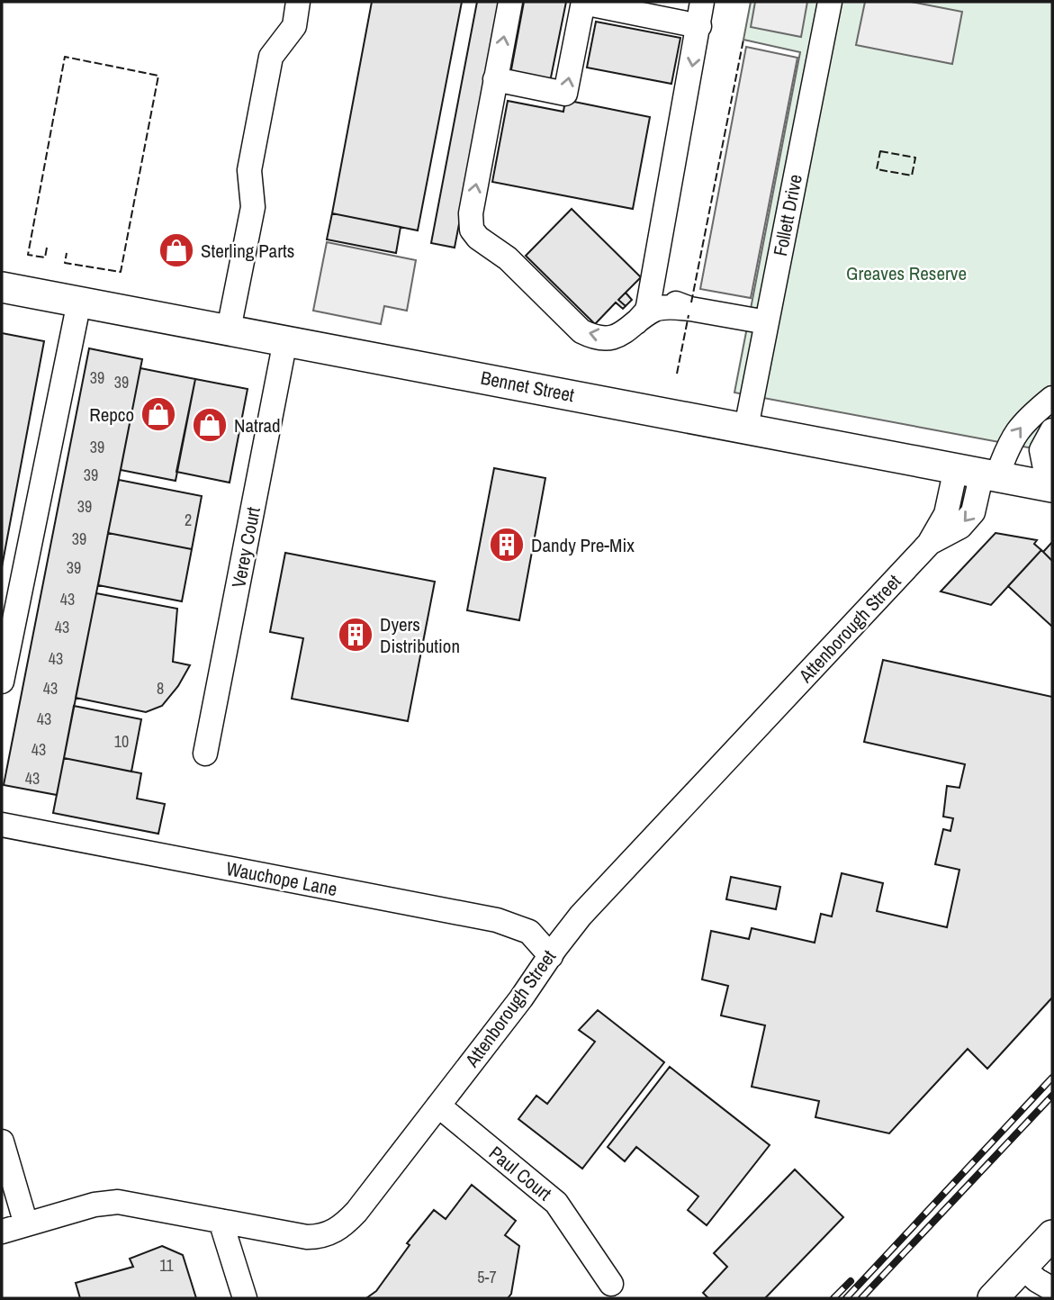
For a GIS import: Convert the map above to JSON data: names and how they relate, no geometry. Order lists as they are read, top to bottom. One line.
{"streets":{"main road":["Bennet Street"],"street":["Follett Drive","Verey Court","Attenborough Street","Wauchope Lane","Paul Court"]},"crossings":[["Follett Drive","Bennet Street"],["Bennet Street","Verey Court"],["Bennet Street","Attenborough Street"],["Attenborough Street","Wauchope Lane"],["Attenborough Street","Paul Court"]],"parks":["Greaves Reserve"],"places":{"shop":["Sterling Parts","Repco","Natrad"],"building":["Dandy Pre-Mix","Dyers Distribution"]},"house_numbers":["39","39","39","39","39","2","39","39","43","43","43","43","8","43","10","43","43","11","5-7"]}
